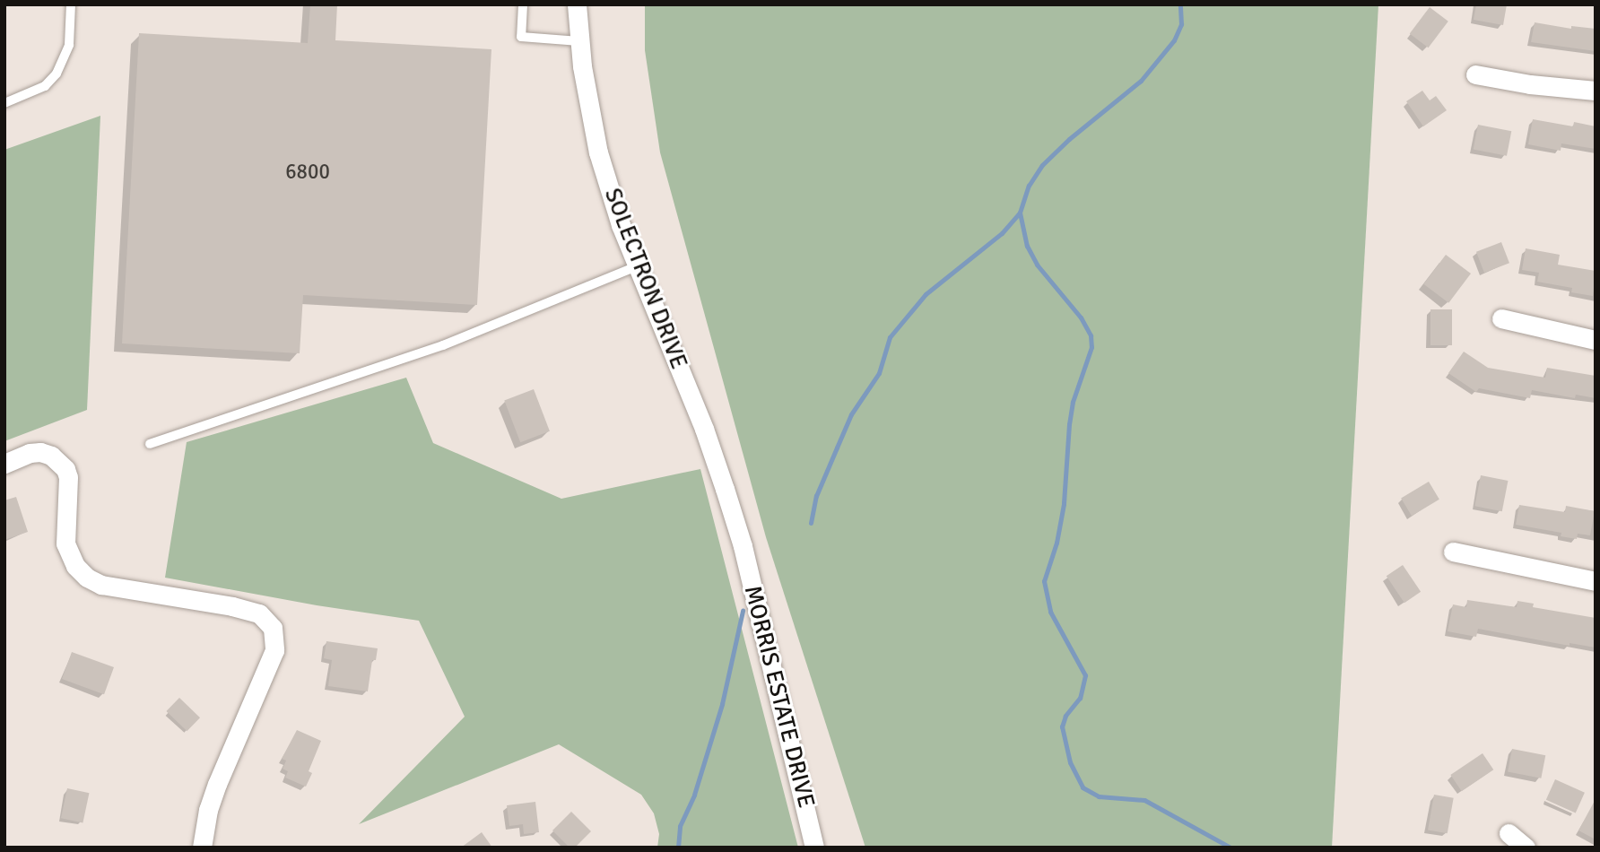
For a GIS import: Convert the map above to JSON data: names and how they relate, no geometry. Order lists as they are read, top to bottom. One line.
{"streets":{"street":["SOLECTRON DRIVE","MORRIS ESTATE DRIVE"]},"crossings":[["SOLECTRON DRIVE","MORRIS ESTATE DRIVE"]],"house_numbers":["6800"]}
